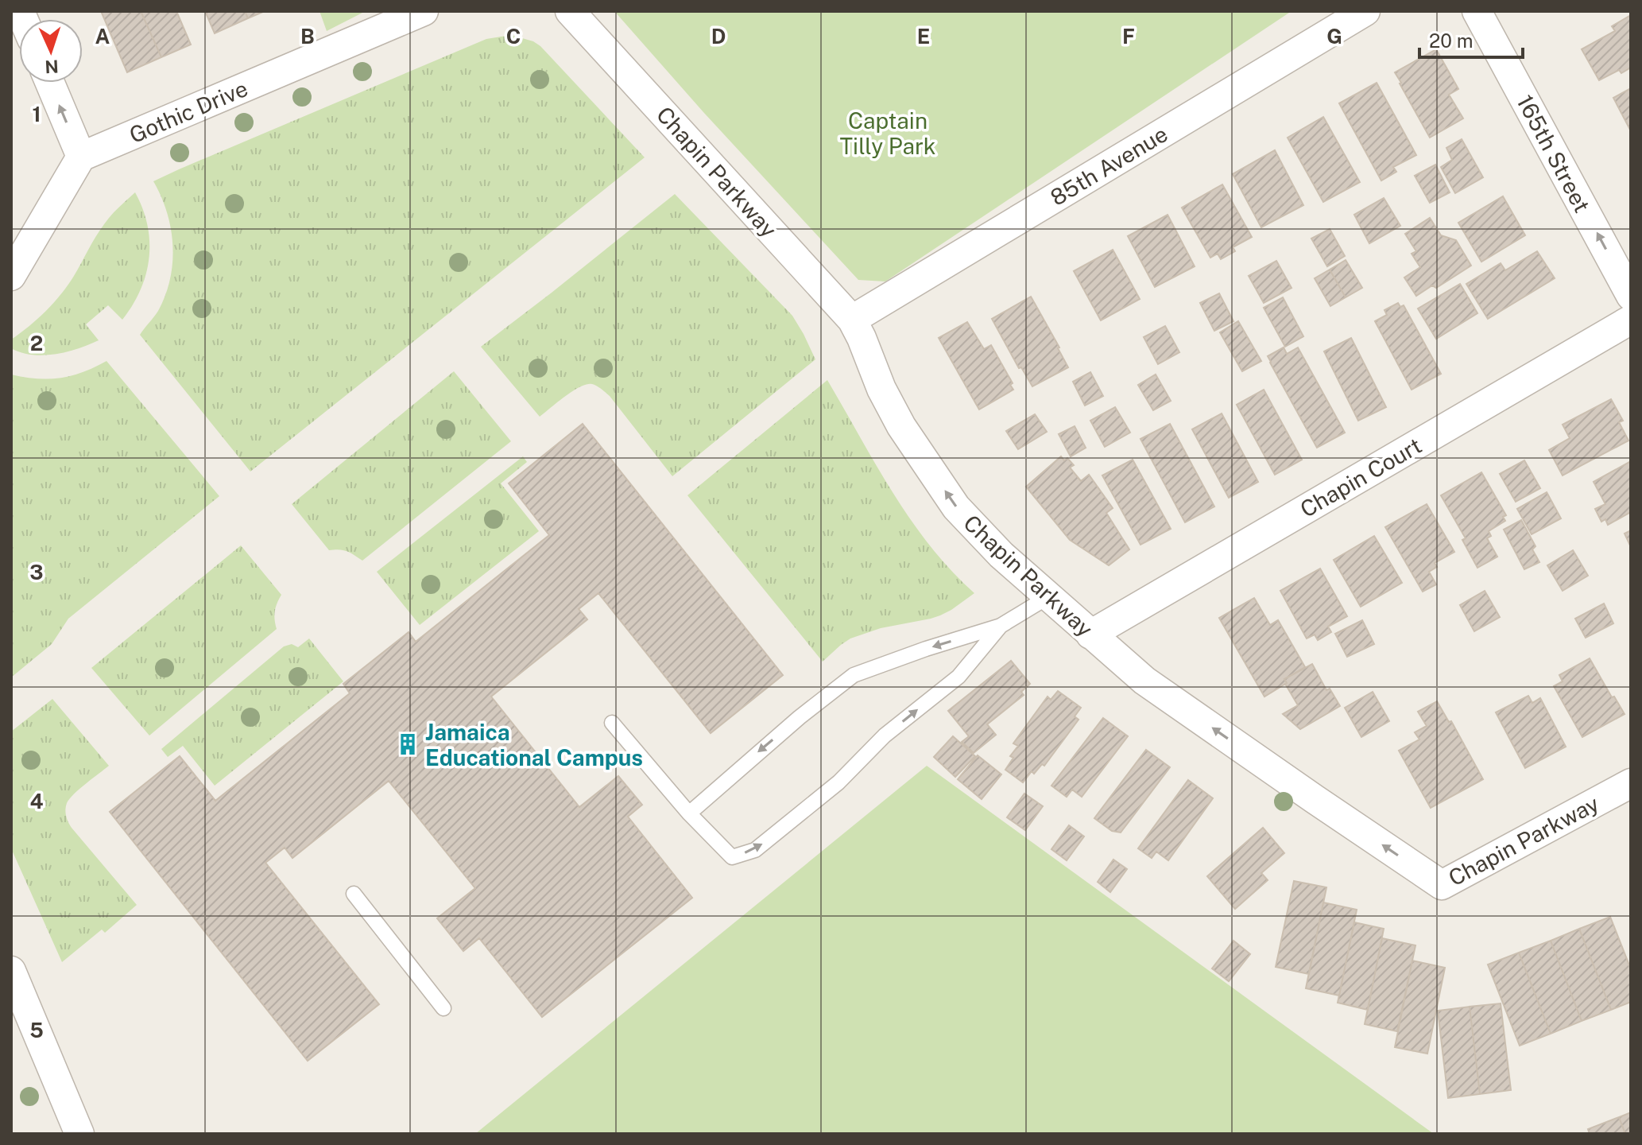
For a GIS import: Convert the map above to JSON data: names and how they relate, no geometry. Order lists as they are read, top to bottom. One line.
{"streets":{"street":["Gothic Drive","165th Street","85th Avenue","Chapin Parkway","Chapin Court"]},"crossings":[["85th Avenue","Chapin Parkway"],["Chapin Parkway","Chapin Court"]],"one_way":["165th Street","Chapin Parkway"],"parks":["Captain Tilly Park"],"places":{"building":["Jamaica Educational Campus"]},"scale_bar":"20 m","north":"bottom","grid":{"columns":["A","B","C","D","E","F","G"],"rows":["1","2","3","4","5"]}}
